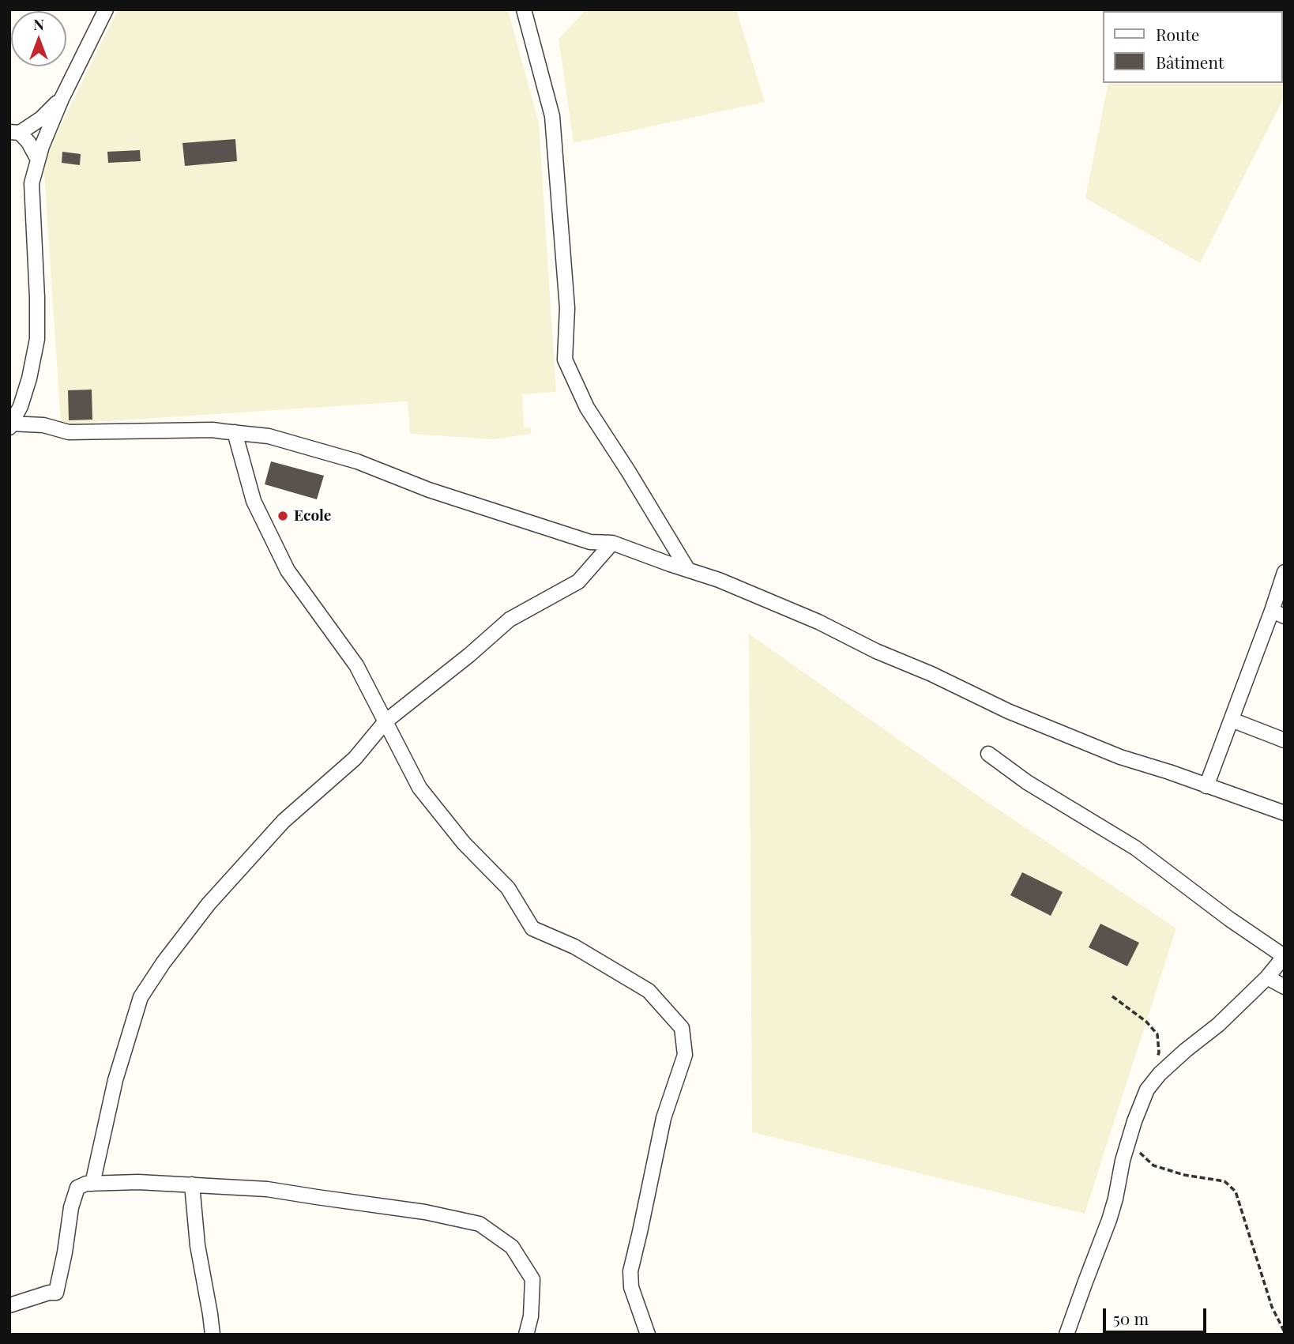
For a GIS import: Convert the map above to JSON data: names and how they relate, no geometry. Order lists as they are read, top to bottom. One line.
{"places":["Ecole"],"legend":["Route","Bâtiment"],"scale_bar":"50 m","north":"top"}
